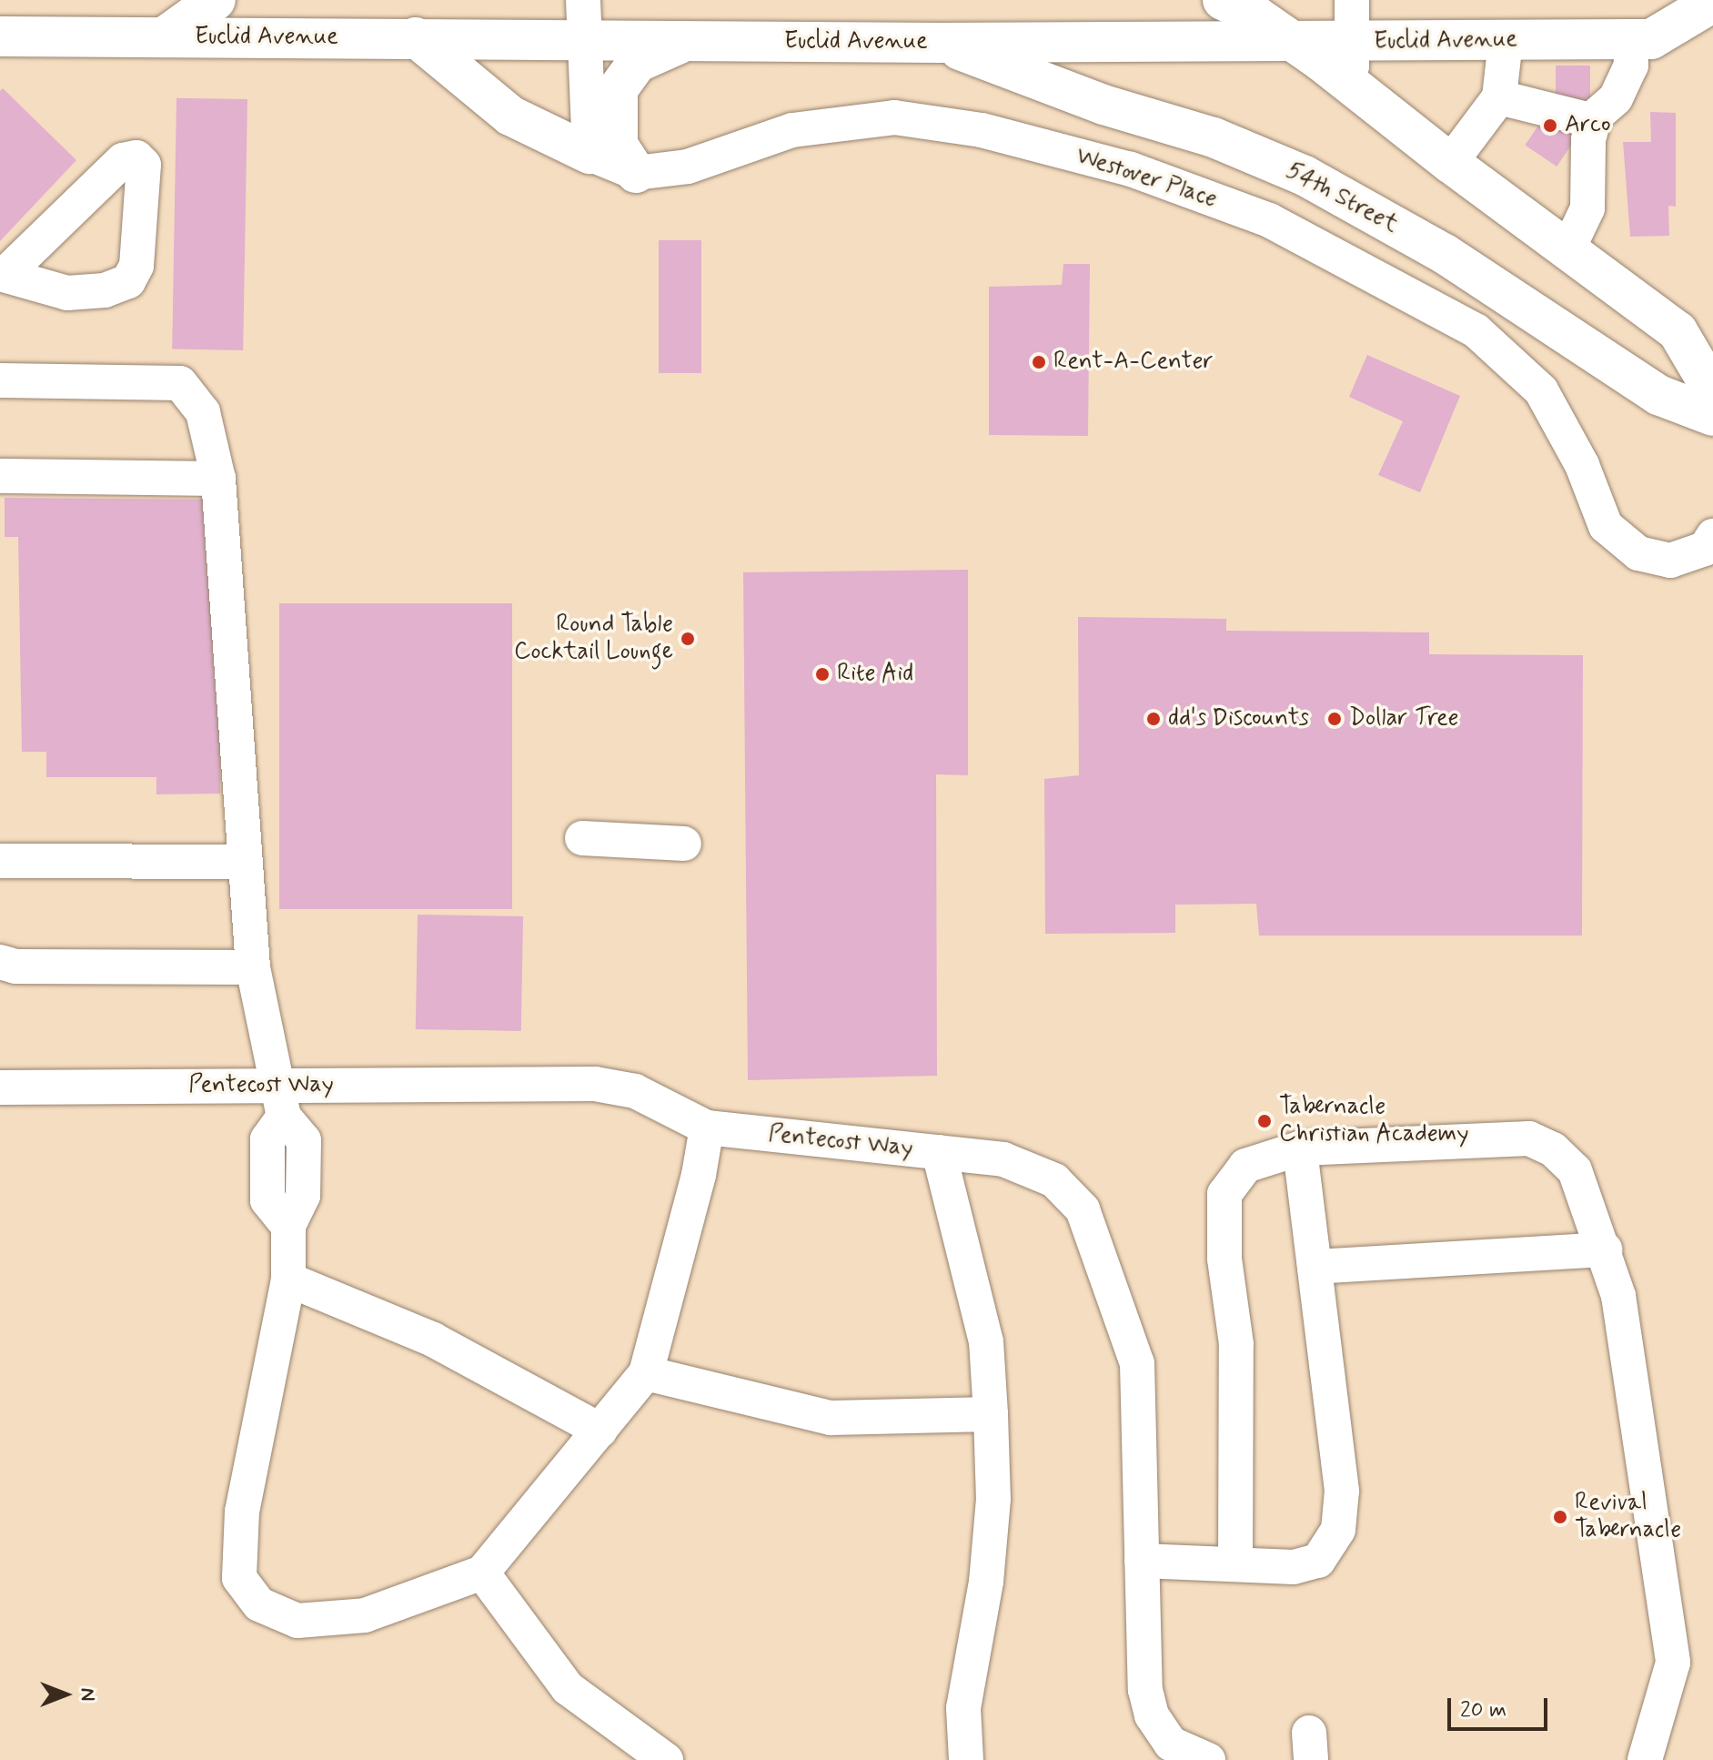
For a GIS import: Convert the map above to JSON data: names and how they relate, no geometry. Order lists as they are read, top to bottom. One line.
{"streets":{"main road":["Euclid Avenue","54th Street"],"street":["Westover Place","Pentecost Way"]},"crossings":[["Euclid Avenue","54th Street"]],"places":["Arco","Rent-A-Center","Round Table Cocktail Lounge","Rite Aid","dd's Discounts","Dollar Tree","Tabernacle Christian Academy","Revival Tabernacle"],"scale_bar":"20 m","north":"right"}
